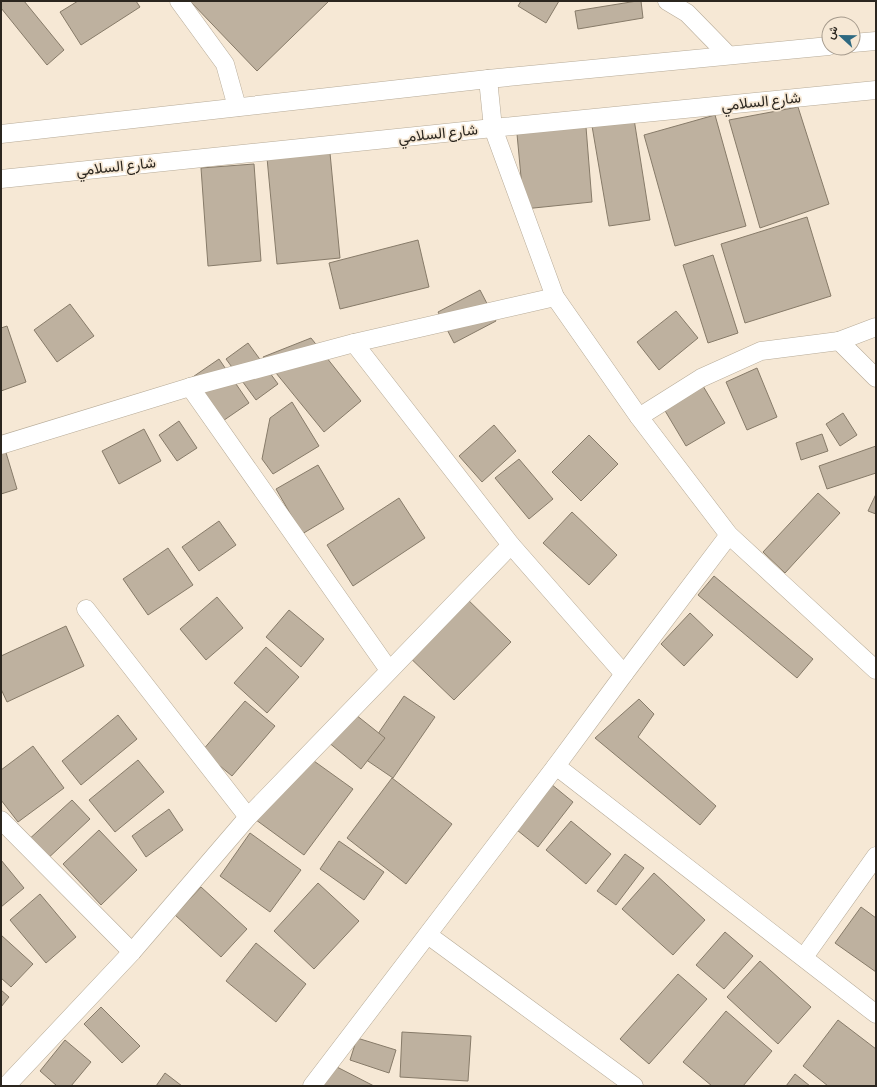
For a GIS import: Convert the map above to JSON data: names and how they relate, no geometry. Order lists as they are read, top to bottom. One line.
{"streets":{"street":["شارع السلامي"]},"north":"left"}
